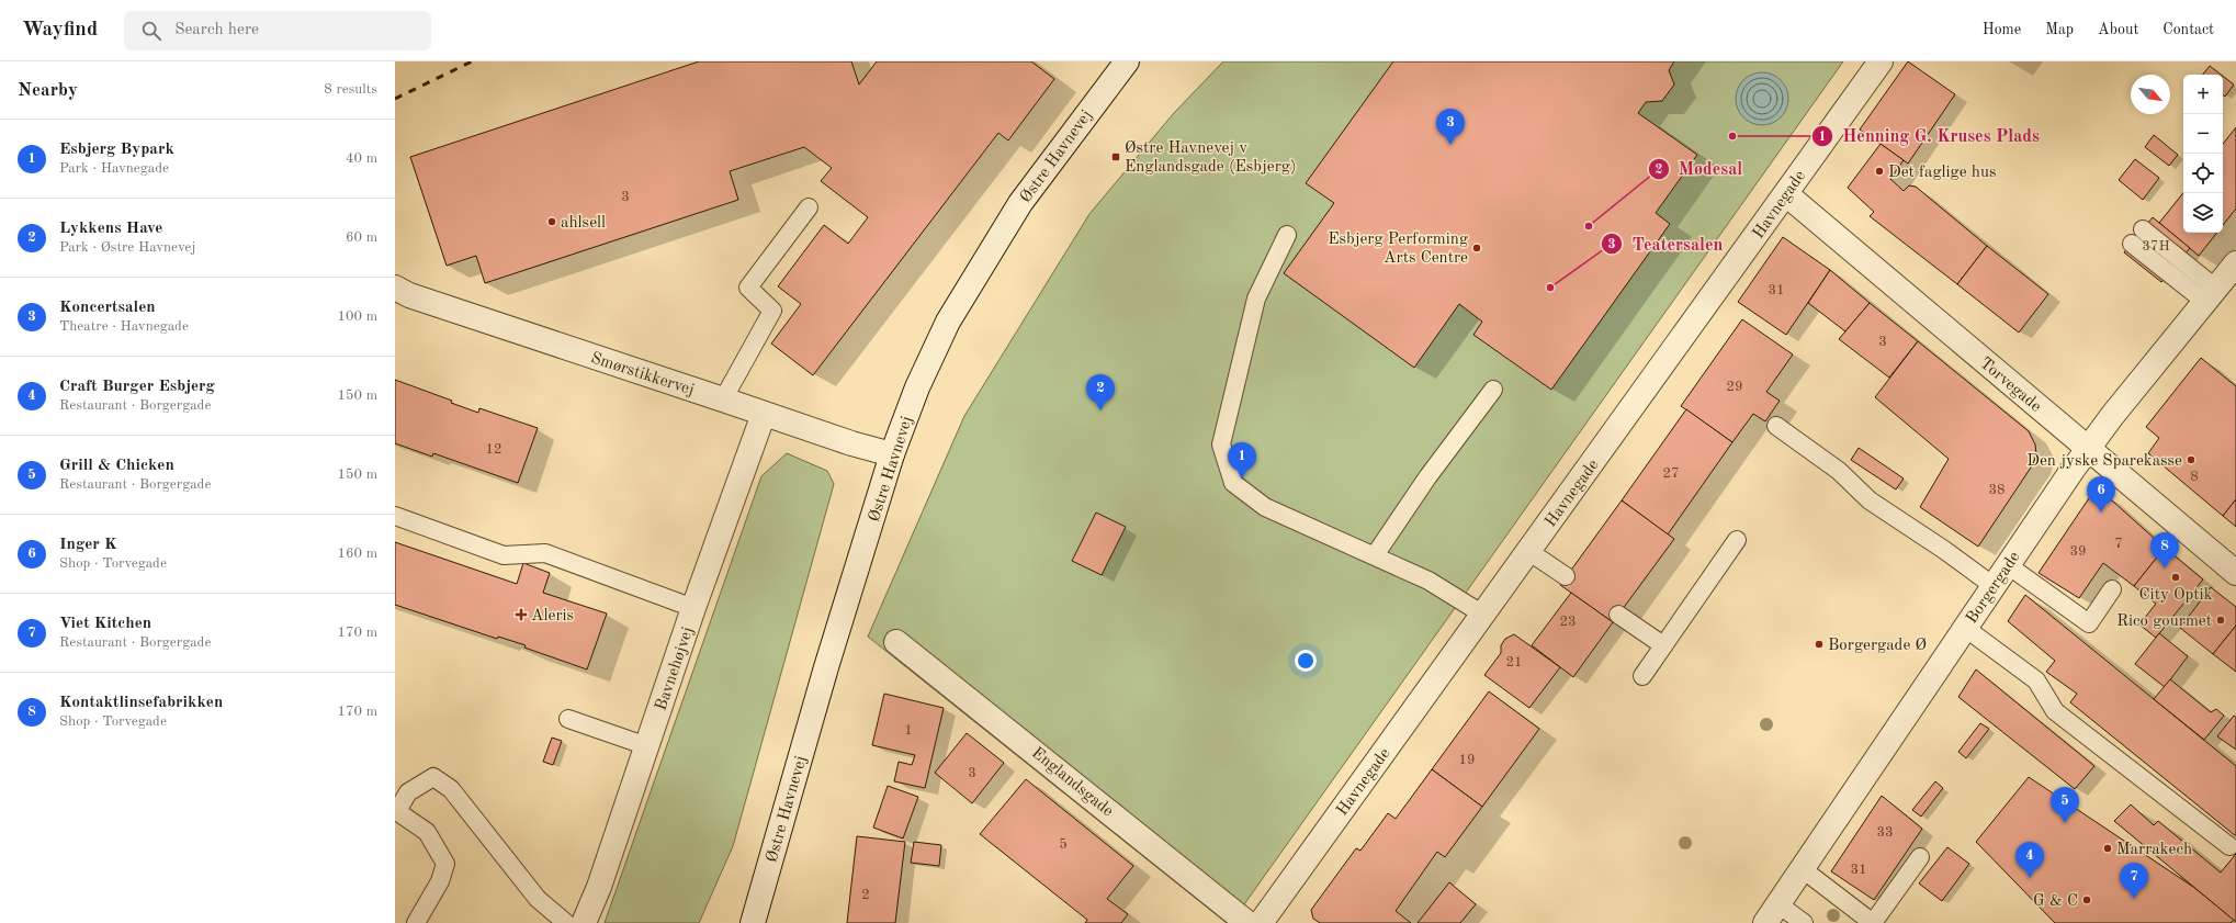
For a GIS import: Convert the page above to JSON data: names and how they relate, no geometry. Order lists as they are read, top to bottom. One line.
{"streets":{"street":["Østre Havnevej","Havnegade","Smørstikkervej","Torvegade","Borgergade","Bavnehøjvej","Englandsgade"]},"crossings":[["Østre Havnevej","Smørstikkervej"],["Havnegade","Torvegade"],["Smørstikkervej","Bavnehøjvej"],["Torvegade","Borgergade"]],"places":{"other":["Henning G. Kruses Plads","Det faglige hus","ahlsell","Mødesal","Esbjerg Performing Arts Centre","Teatersalen","Den jyske Sparekasse","City Optik","Rico gourmet","Borgergade Ø","Marrakech","G & C"],"transit":["Østre Havnevej v Englandsgade (Esbjerg)"],"health":["Aleris"]},"house_numbers":["3","37H","31","3","29","12","27","8","38","7","39","23","21","1","19","3","33","5","31","2"],"north":"bottom right","page":{"header":"Wayfind","search":"Search here","nav":["Home","Map","About","Contact"],"heading":["Nearby","8 results"],"map_buttons":["+","−"],"pins":["3","2","1","6","8","5","4","7"],"list":[{"mark":"1","name":"Esbjerg Bypark","note":"Park · Havnegade","value":"40 m"},{"mark":"2","name":"Lykkens Have","note":"Park · Østre Havnevej","value":"60 m"},{"mark":"3","name":"Koncertsalen","note":"Theatre · Havnegade","value":"100 m"},{"mark":"4","name":"Craft Burger Esbjerg","note":"Restaurant · Borgergade","value":"150 m"},{"mark":"5","name":"Grill & Chicken","note":"Restaurant · Borgergade","value":"150 m"},{"mark":"6","name":"Inger K","note":"Shop · Torvegade","value":"160 m"},{"mark":"7","name":"Viet Kitchen","note":"Restaurant · Borgergade","value":"170 m"},{"mark":"8","name":"Kontaktlinsefabrikken","note":"Shop · Torvegade","value":"170 m"}]}}
